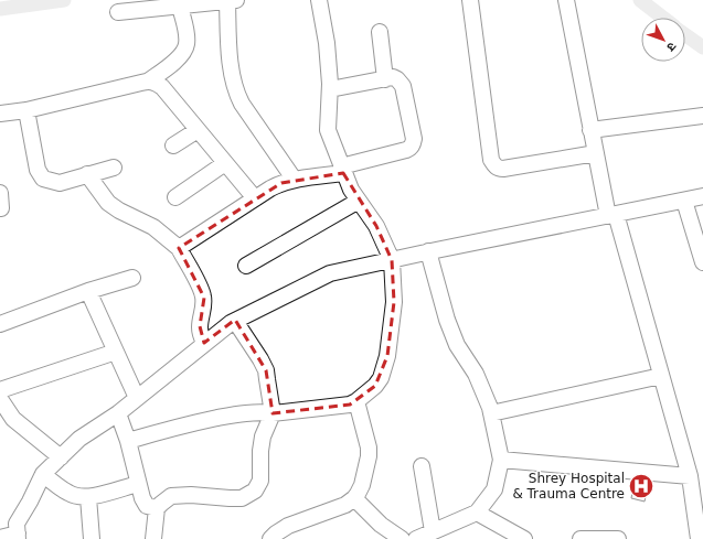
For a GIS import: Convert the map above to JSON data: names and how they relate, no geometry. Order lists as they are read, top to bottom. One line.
{"places":{"hospital":["Shrey Hospital & Trauma Centre"]},"north":"bottom right"}
